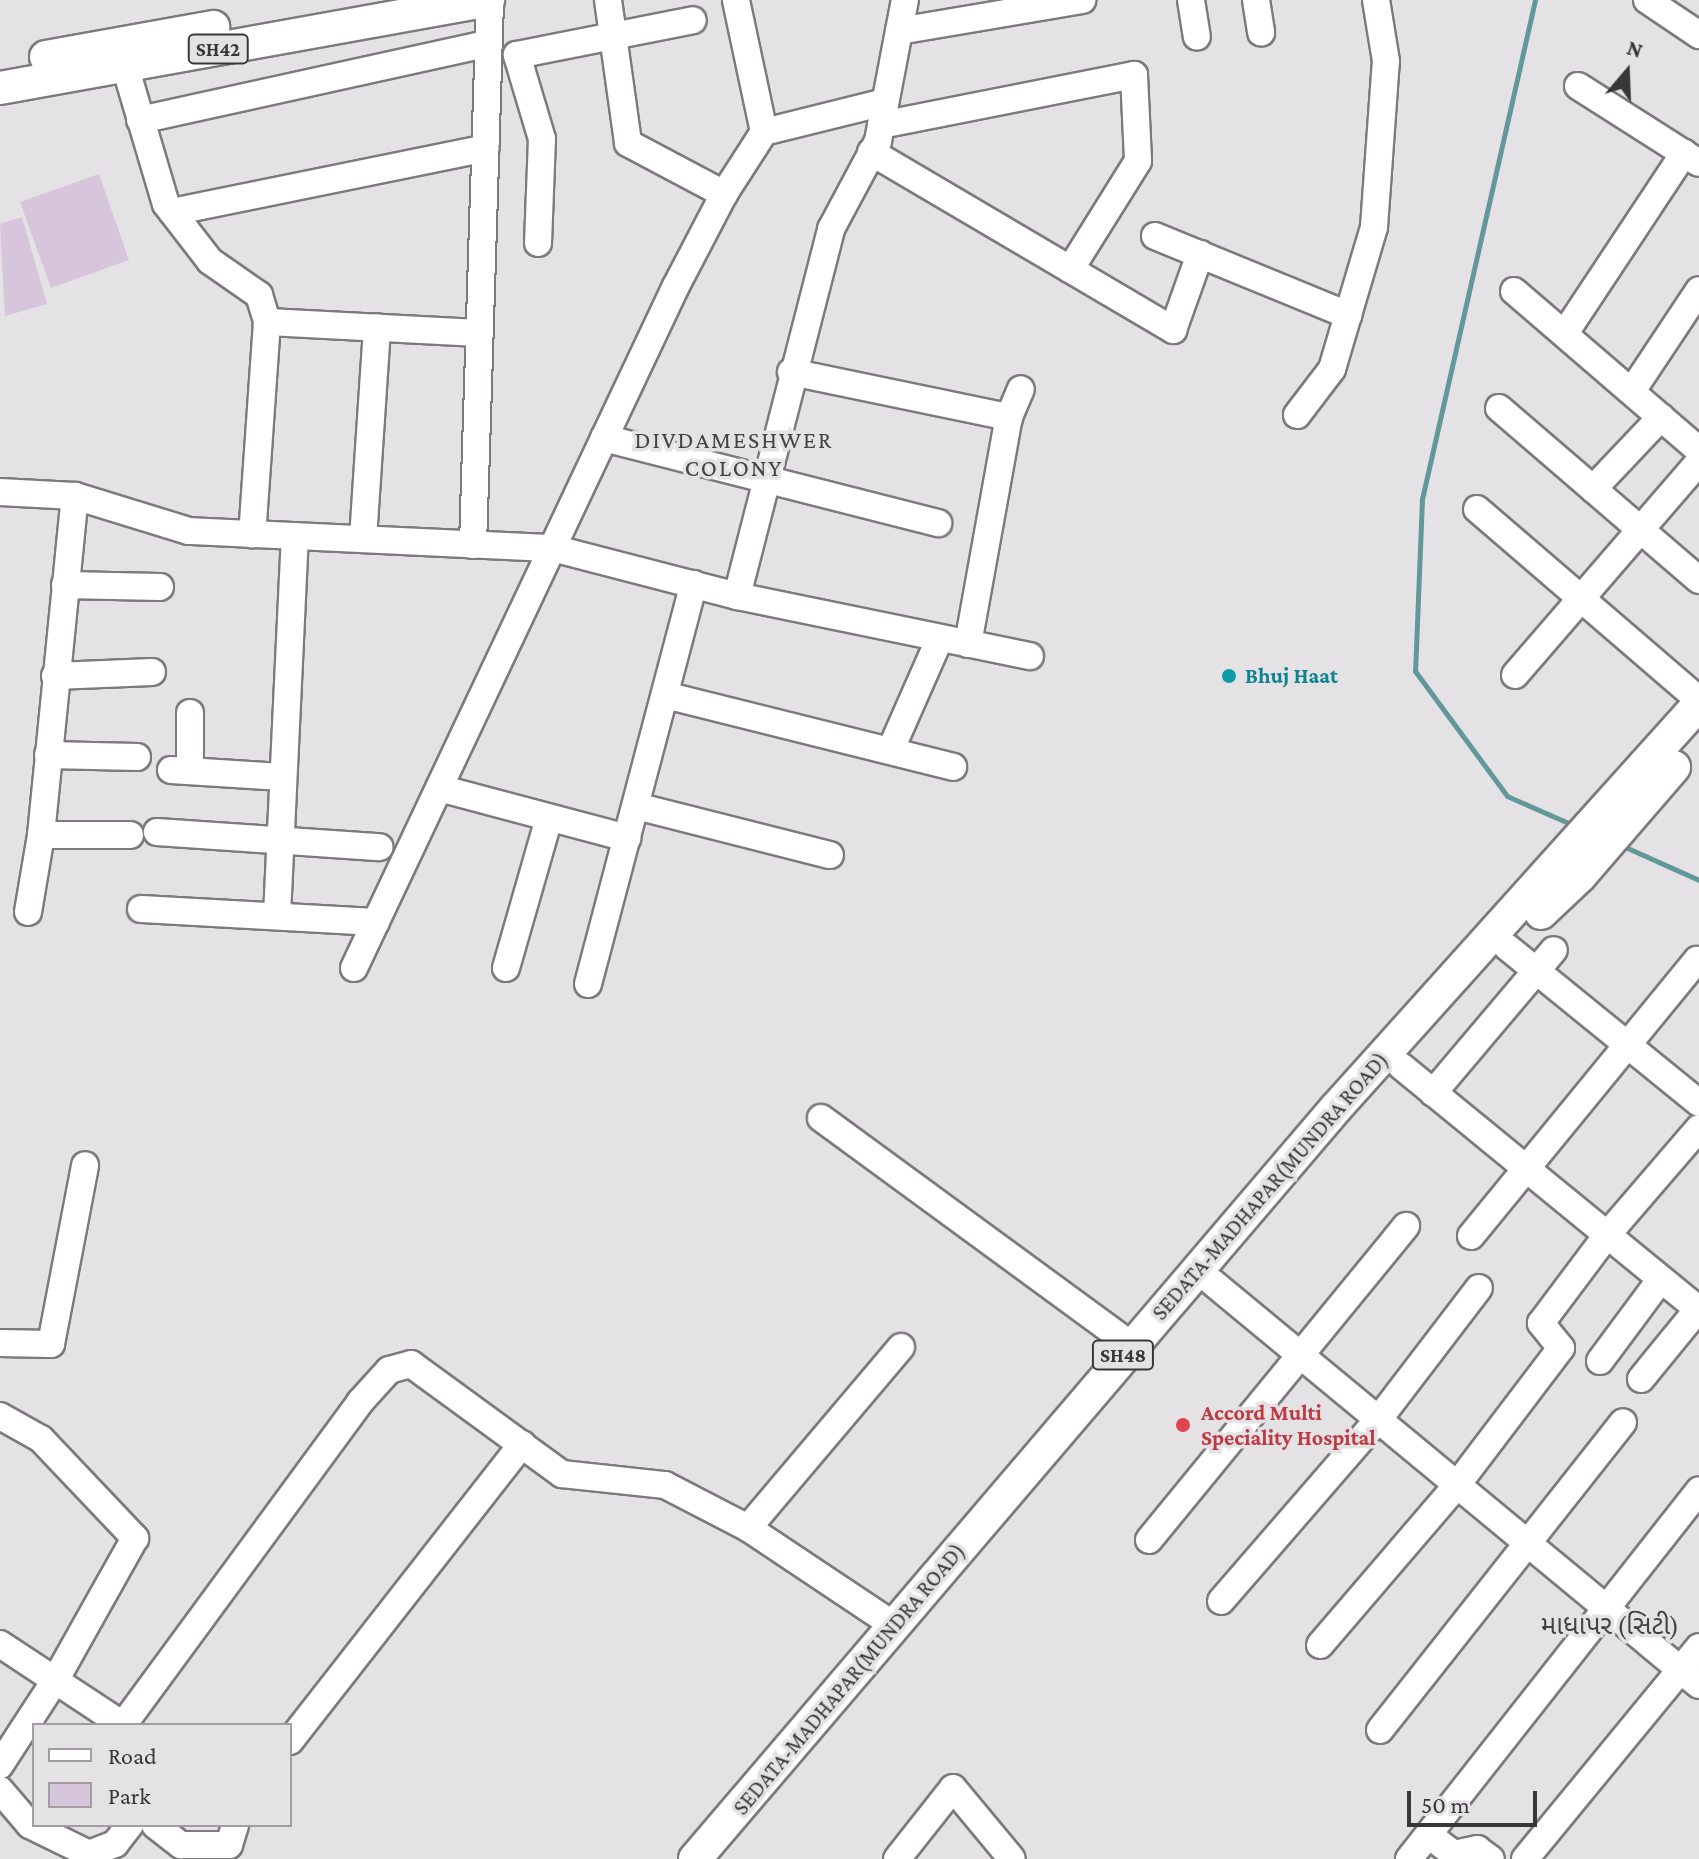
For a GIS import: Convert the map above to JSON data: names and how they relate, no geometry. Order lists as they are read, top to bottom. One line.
{"streets":{"main road":["SH42","SEDATA-MADHAPAR(MUNDRA ROAD)","SH48"]},"districts":["DIVDAMESHWER COLONY","માધાપર (સિટી)"],"places":["Bhuj Haat","Accord Multi Speciality Hospital"],"legend":["Road","Park"],"scale_bar":"50 m","north":"top"}
